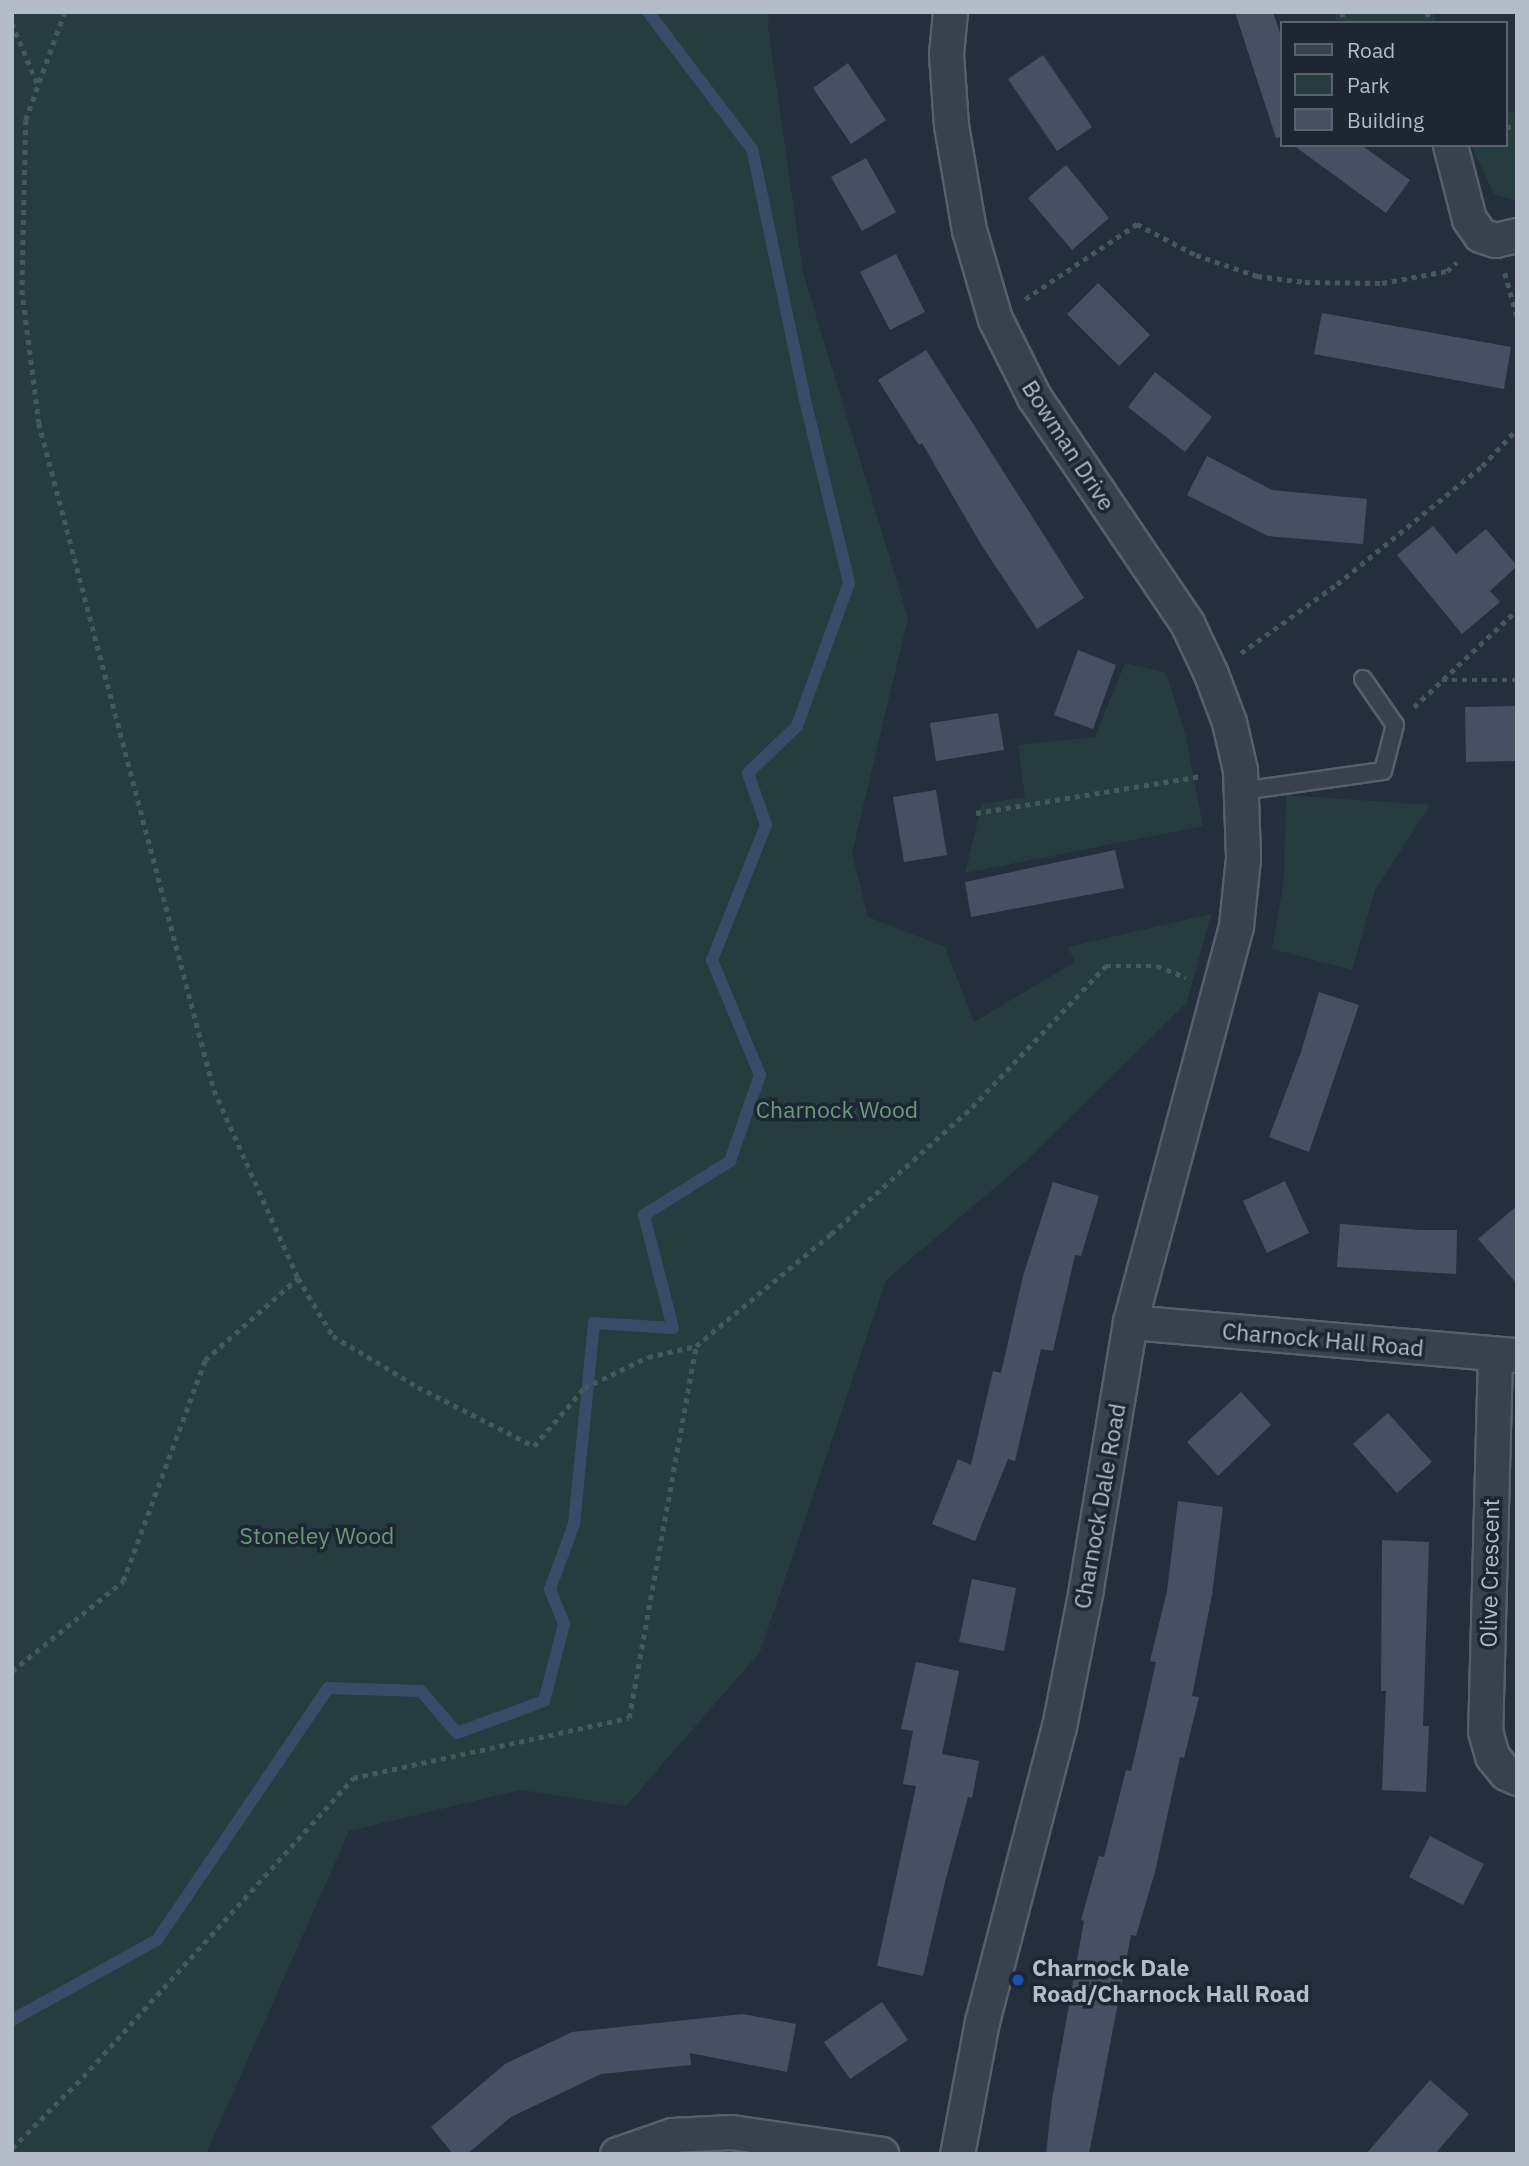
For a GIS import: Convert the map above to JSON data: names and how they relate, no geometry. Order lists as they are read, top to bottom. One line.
{"streets":{"street":["Bowman Drive","Charnock Hall Road","Charnock Dale Road","Olive Crescent"]},"crossings":[["Bowman Drive","Charnock Dale Road"],["Charnock Hall Road","Charnock Dale Road"],["Charnock Hall Road","Olive Crescent"]],"parks":["Charnock Wood","Stoneley Wood"],"places":["Charnock Dale Road/Charnock Hall Road"],"legend":["Road","Park","Building"]}
